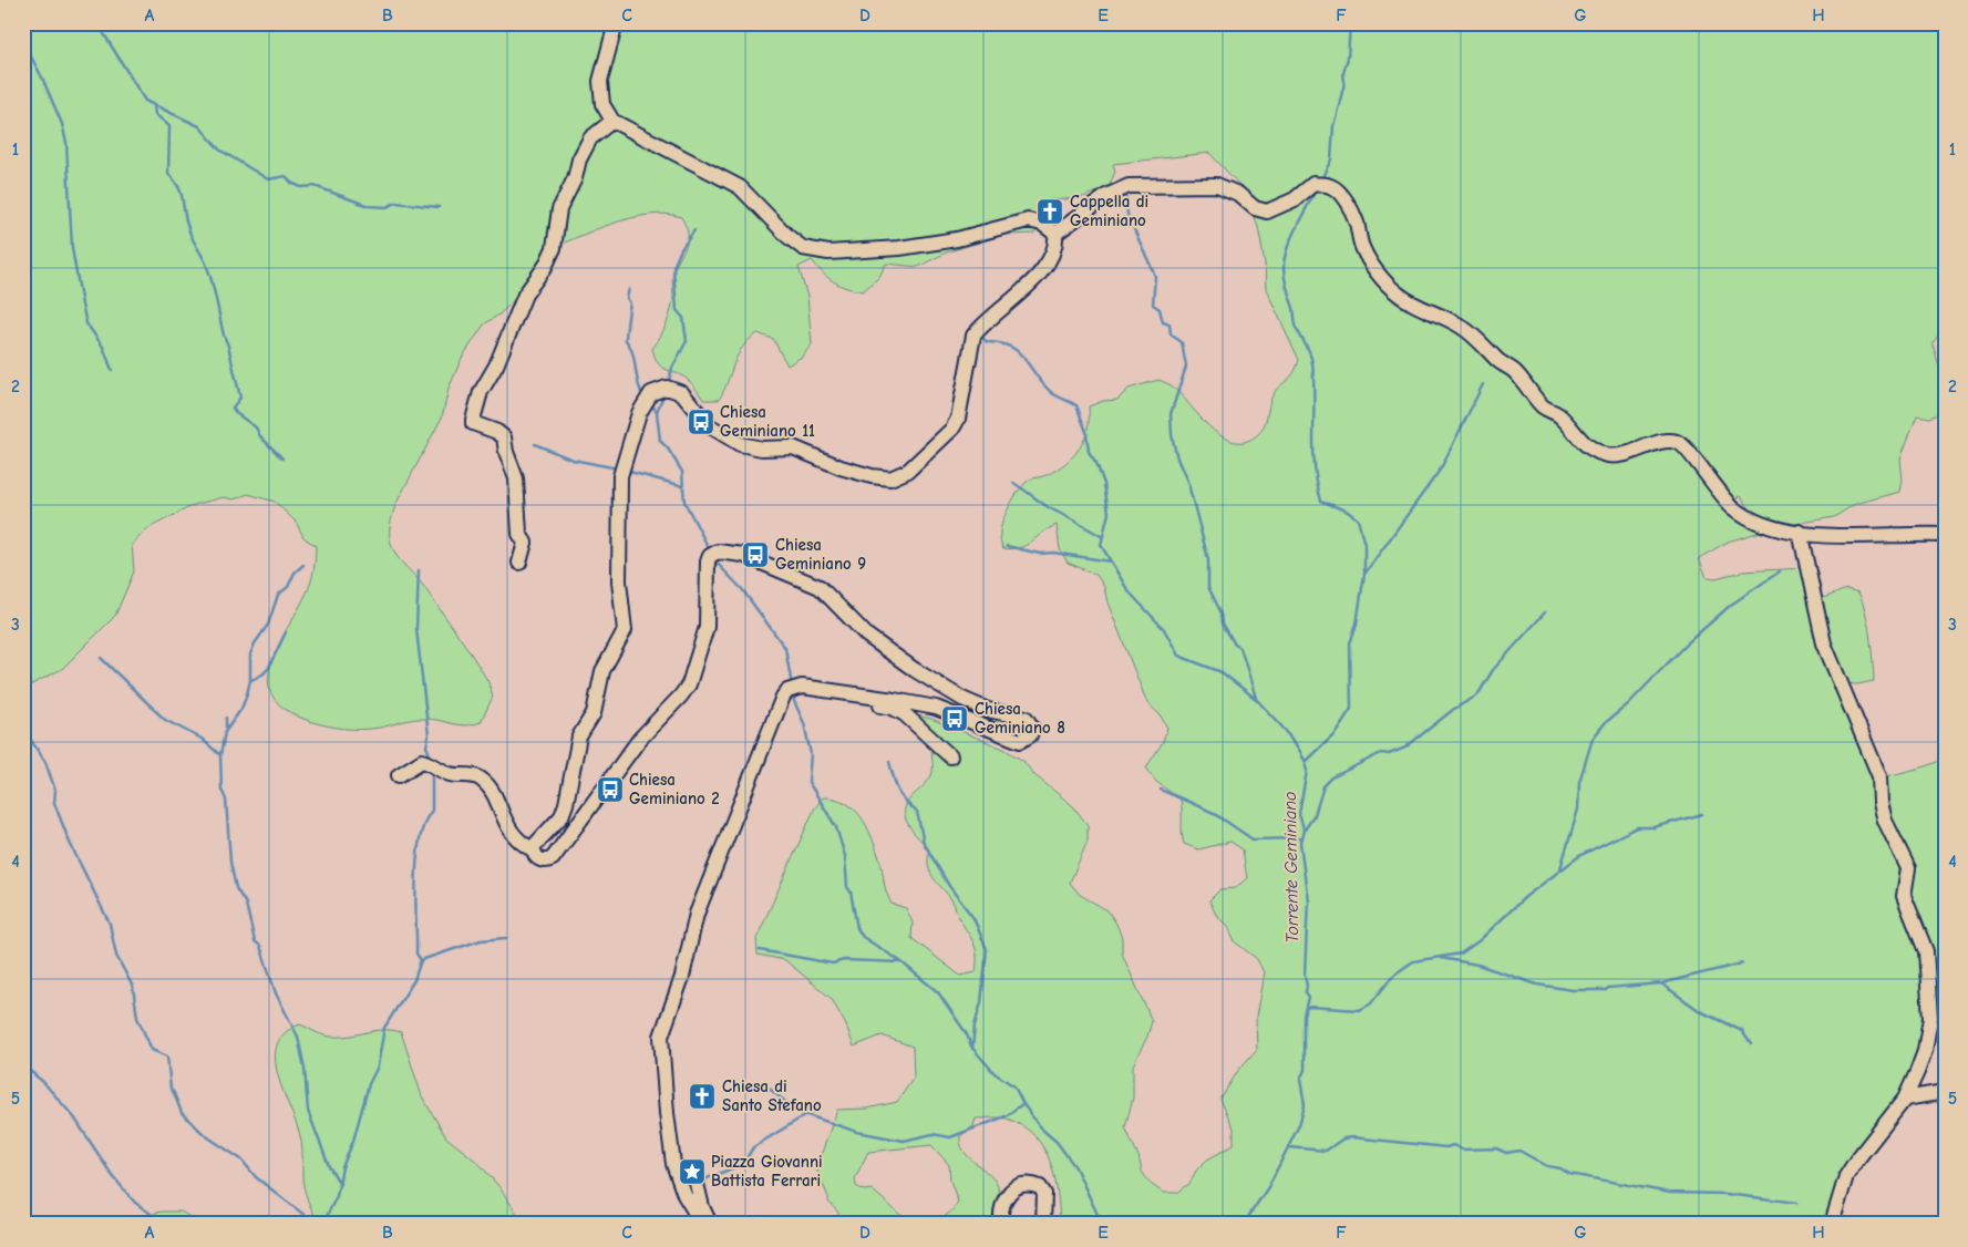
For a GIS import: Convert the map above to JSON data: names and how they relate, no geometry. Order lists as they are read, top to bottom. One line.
{"water":["Torrente Geminiano"],"places":{"church":["Cappella di Geminiano","Chiesa di Santo Stefano"],"bus stop":["Chiesa Geminiano 11","Chiesa Geminiano 9","Chiesa Geminiano 8","Chiesa Geminiano 2"],"place":["Piazza Giovanni Battista Ferrari"]},"grid":{"columns":["A","B","C","D","E","F","G","H"],"rows":["1","2","3","4","5"]}}
